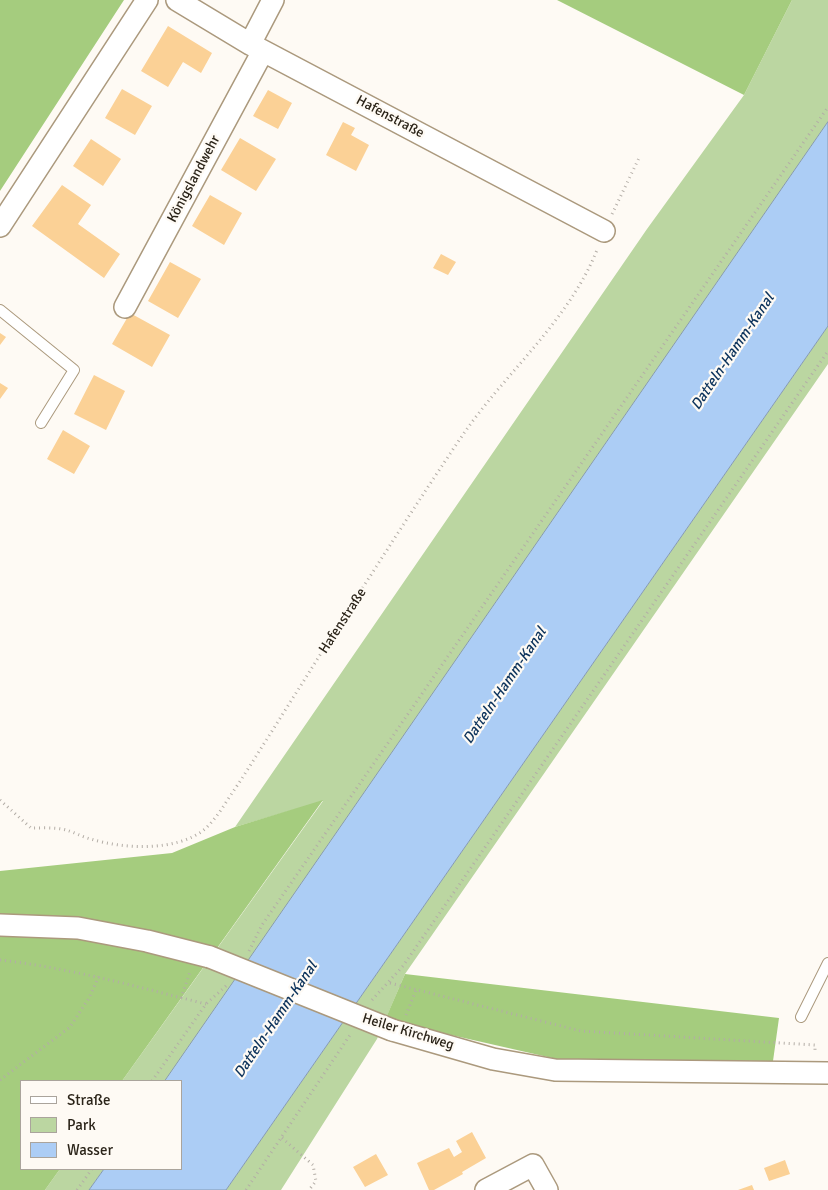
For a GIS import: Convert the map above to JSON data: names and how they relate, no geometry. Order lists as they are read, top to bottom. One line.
{"streets":{"street":["Hafenstraße","Königslandwehr","Heiler Kirchweg"]},"crossings":[["Hafenstraße","Königslandwehr"]],"water":["Datteln-Hamm-Kanal"],"legend":["Straße","Park","Wasser"]}
